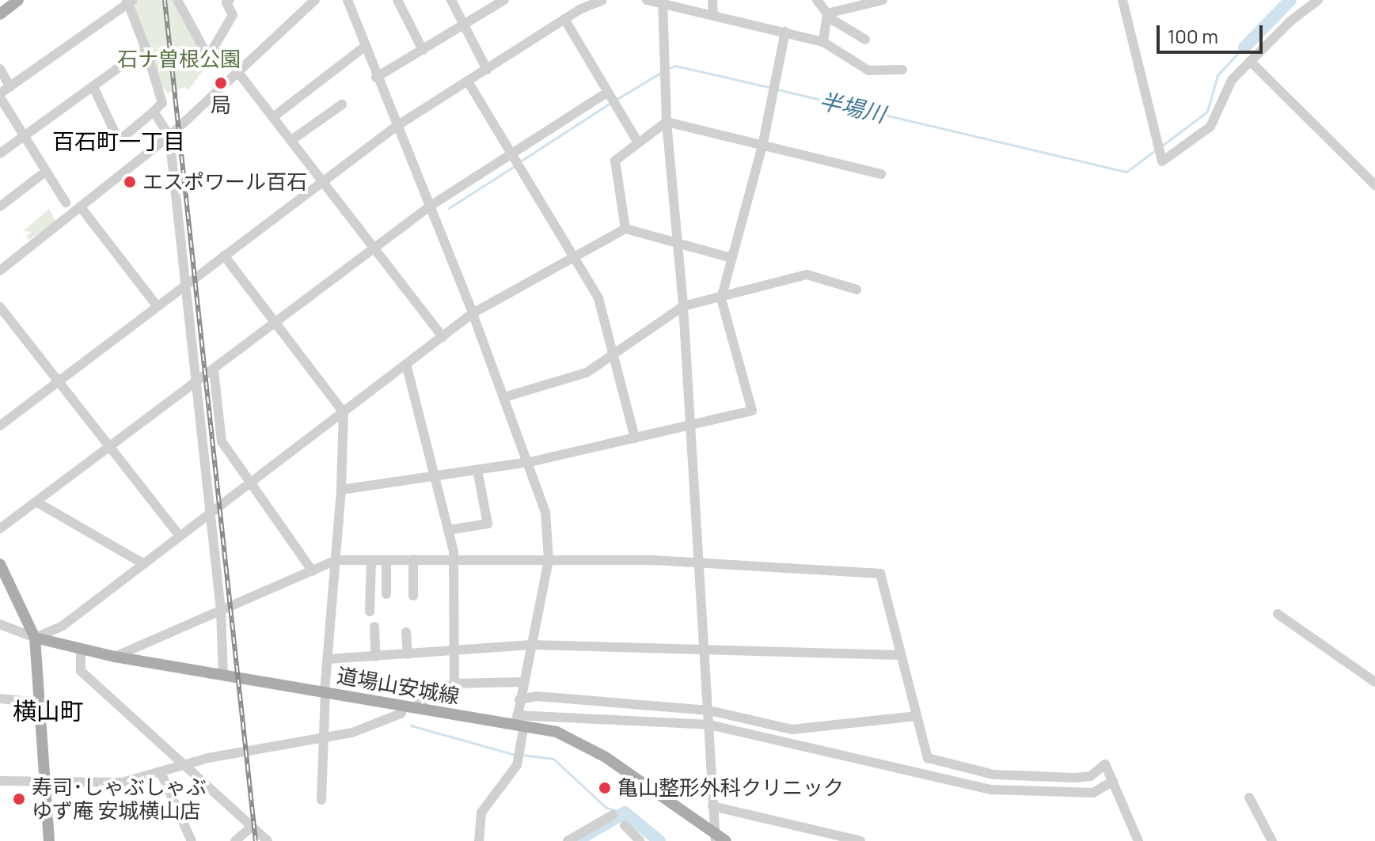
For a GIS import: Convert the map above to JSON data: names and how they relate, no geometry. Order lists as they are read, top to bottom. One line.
{"streets":{"main road":["道場山安城線"]},"districts":["百石町一丁目","横山町"],"water":["半場川"],"parks":["石ナ曽根公園"],"places":["局","エスポワール百石","亀山整形外科クリニック","寿司･しゃぶしゃぶ ゆず庵 安城横山店"],"scale_bar":"100 m"}
